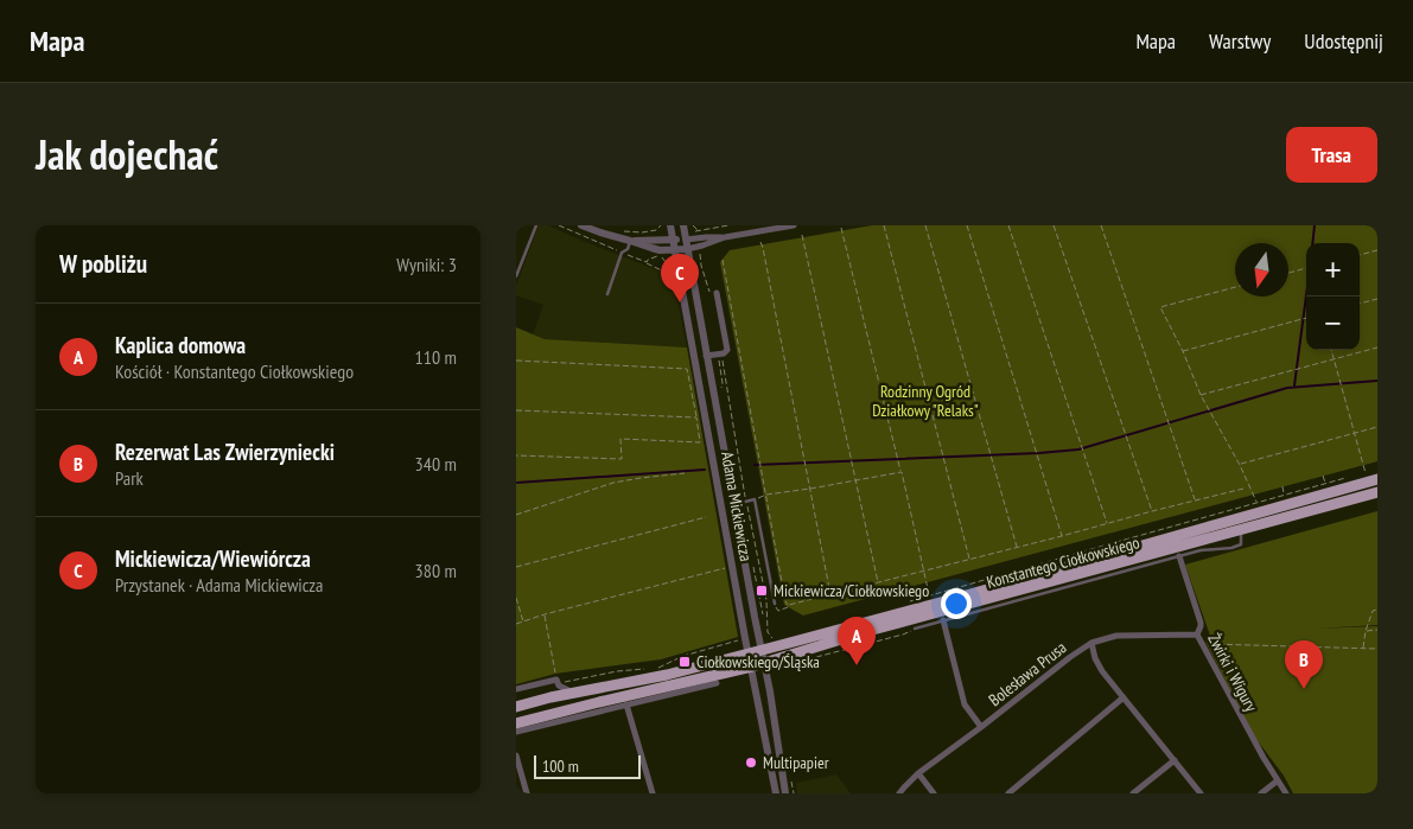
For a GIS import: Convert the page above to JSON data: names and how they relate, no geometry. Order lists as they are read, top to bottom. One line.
{"streets":{"main road":["Konstantego Ciołkowskiego"],"street":["Adama Mickiewicza","Żwirki i Wigury","Bolesława Prusa"]},"crossings":[["Adama Mickiewicza","Konstantego Ciołkowskiego"],["Żwirki i Wigury","Bolesława Prusa"]],"parks":["Rodzinny Ogród Działkowy \"Relaks\""],"places":{"transit":["Mickiewicza/Ciołkowskiego","Ciołkowskiego/Śląska"],"other":["Multipapier"]},"scale_bar":"100 m","north":"bottom","page":{"header":"Mapa","nav":["Mapa","Warstwy","Udostępnij"],"title":"Jak dojechać","buttons":"Trasa","heading":["W pobliżu","Wyniki: 3"],"map_buttons":["+","−"],"pins":["C","A","B"],"list":[{"mark":"A","name":"Kaplica domowa","note":"Kościół · Konstantego Ciołkowskiego","value":"110 m"},{"mark":"B","name":"Rezerwat Las Zwierzyniecki","note":"Park","value":"340 m"},{"mark":"C","name":"Mickiewicza/Wiewiórcza","note":"Przystanek · Adama Mickiewicza","value":"380 m"}],"scale":"100 m"}}
